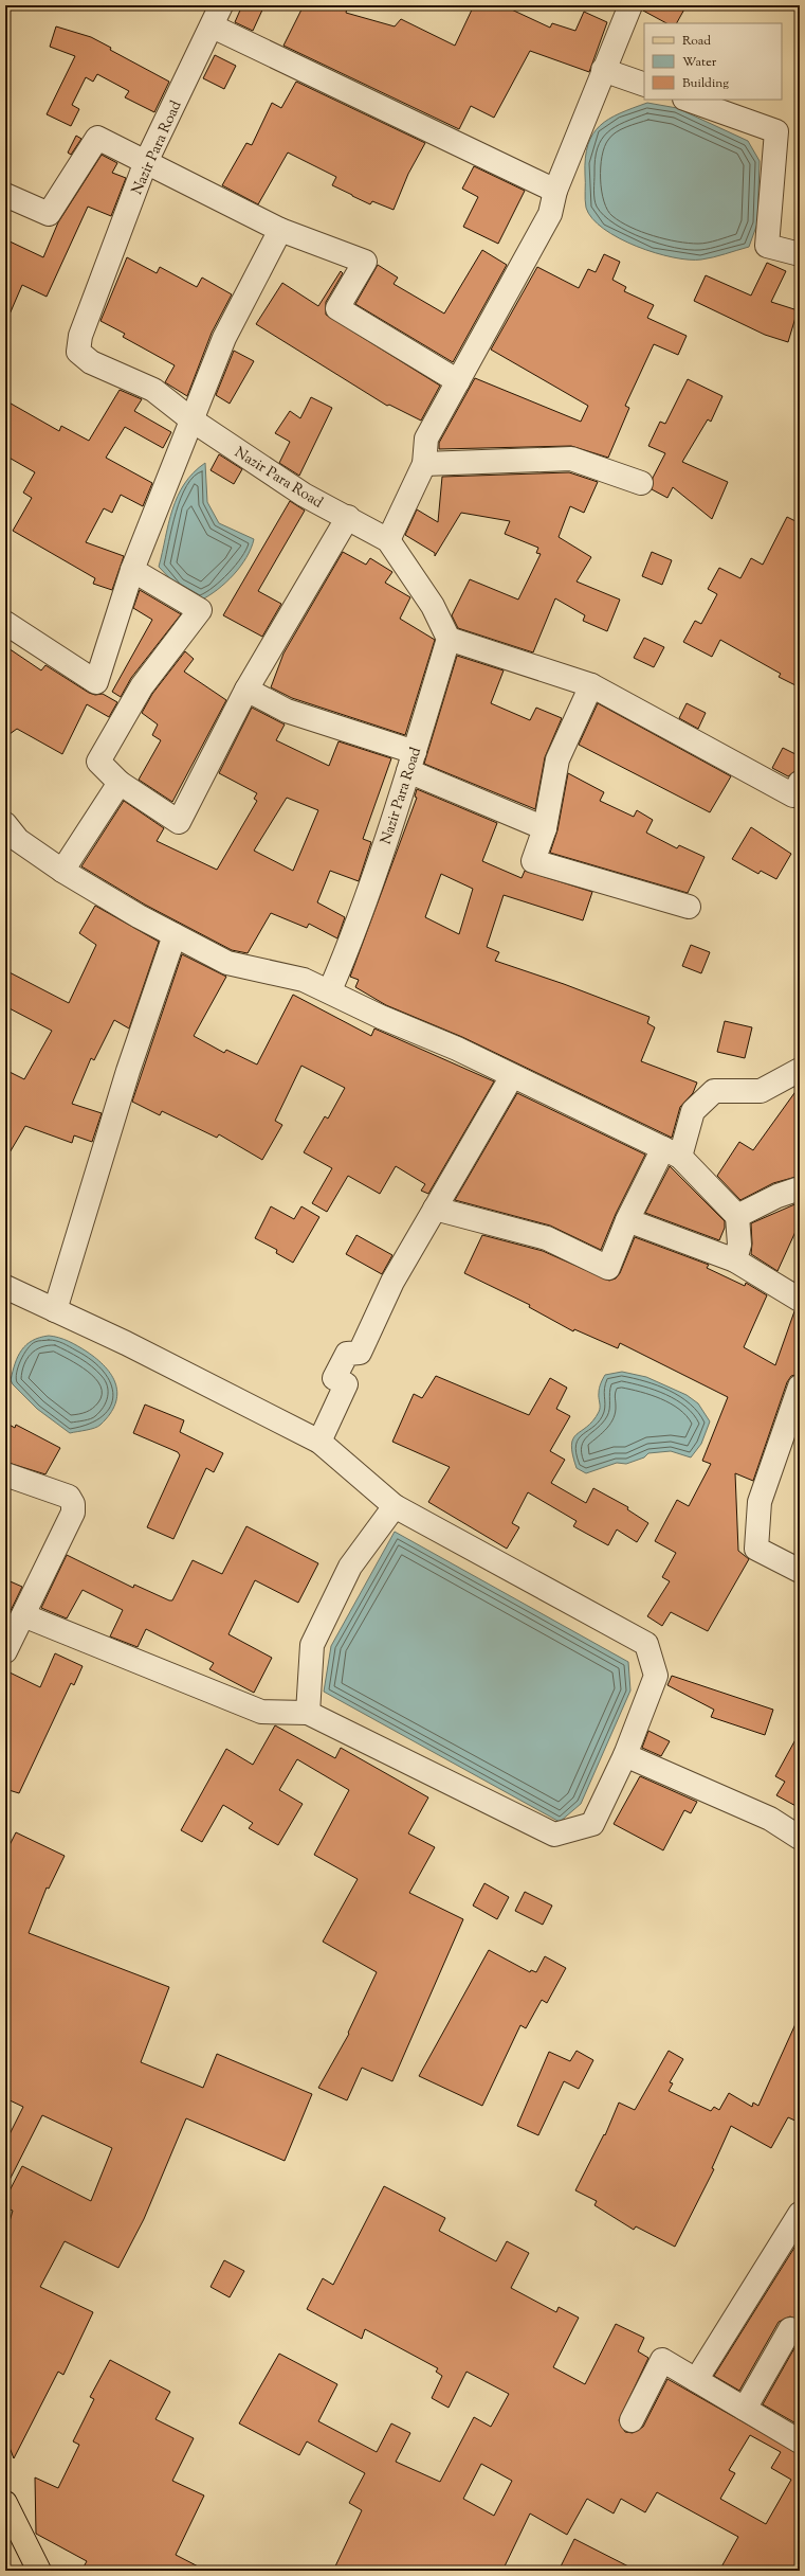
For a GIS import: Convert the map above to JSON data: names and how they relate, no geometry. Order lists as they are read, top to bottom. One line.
{"streets":{"street":["Nazir Para Road"]},"legend":["Road","Water","Building"]}
